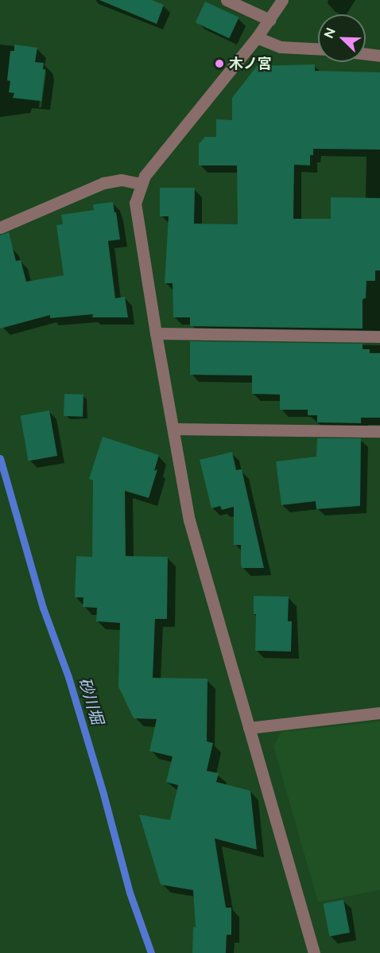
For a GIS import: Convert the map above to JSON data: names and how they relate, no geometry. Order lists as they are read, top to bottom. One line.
{"water":["砂川堀"],"places":["木ノ宮"],"north":"top left"}
